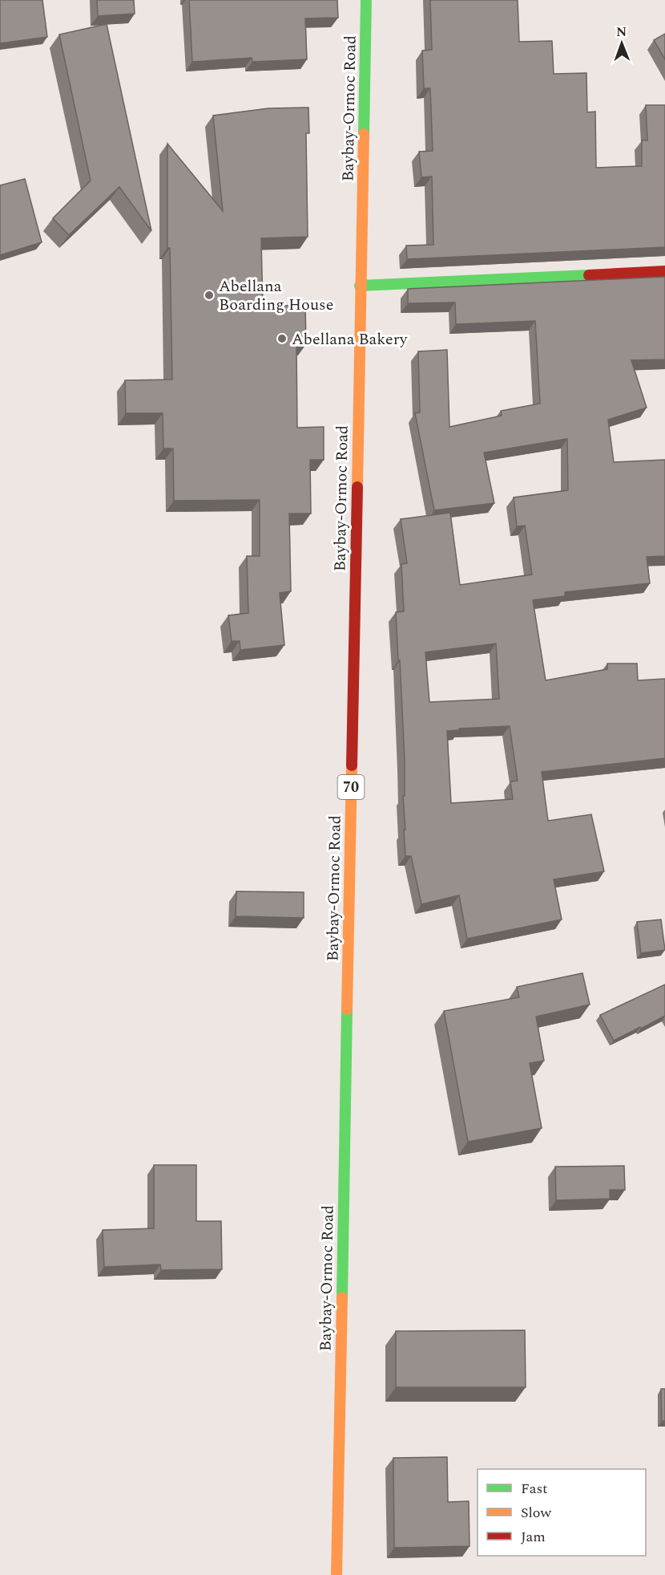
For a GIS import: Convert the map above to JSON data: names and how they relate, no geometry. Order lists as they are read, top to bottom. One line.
{"streets":{"main road":["Baybay-Ormoc Road","70"]},"places":["Abellana Boarding House","Abellana Bakery"],"legend":["Fast","Slow","Jam"],"north":"top"}
